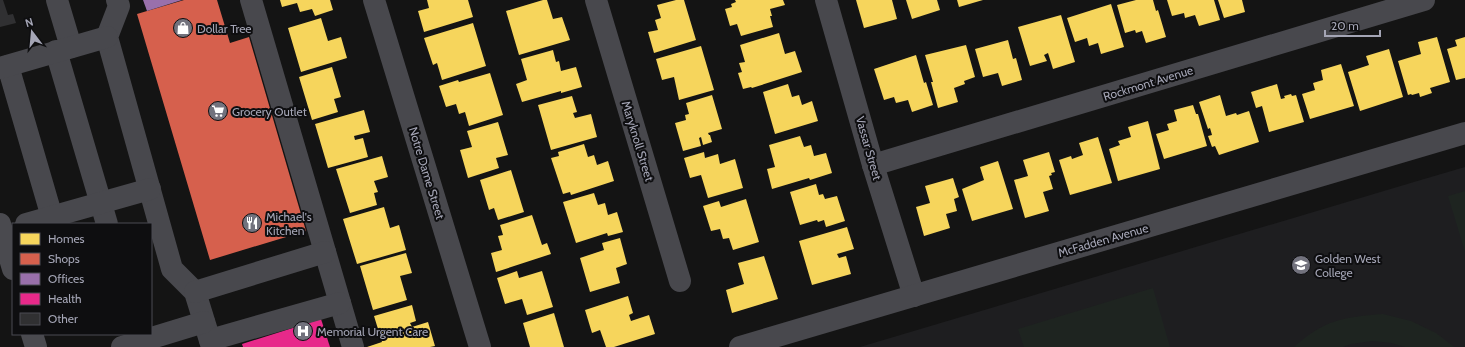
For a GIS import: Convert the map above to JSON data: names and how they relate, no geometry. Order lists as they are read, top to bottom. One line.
{"streets":{"street":["Rockmont Avenue","Maryknoll Street","Vassar Street","Notre Dame Street","McFadden Avenue"]},"crossings":[["Rockmont Avenue","Vassar Street"],["Vassar Street","McFadden Avenue"]],"places":{"shop":["Dollar Tree"],"supermarket":["Grocery Outlet"],"restaurant":["Michael's Kitchen"],"school or university":["Golden West College"],"hospital":["Memorial Urgent Care"]},"legend":["Homes","Shops","Offices","Health","Other"],"scale_bar":"20 m","north":"top"}
